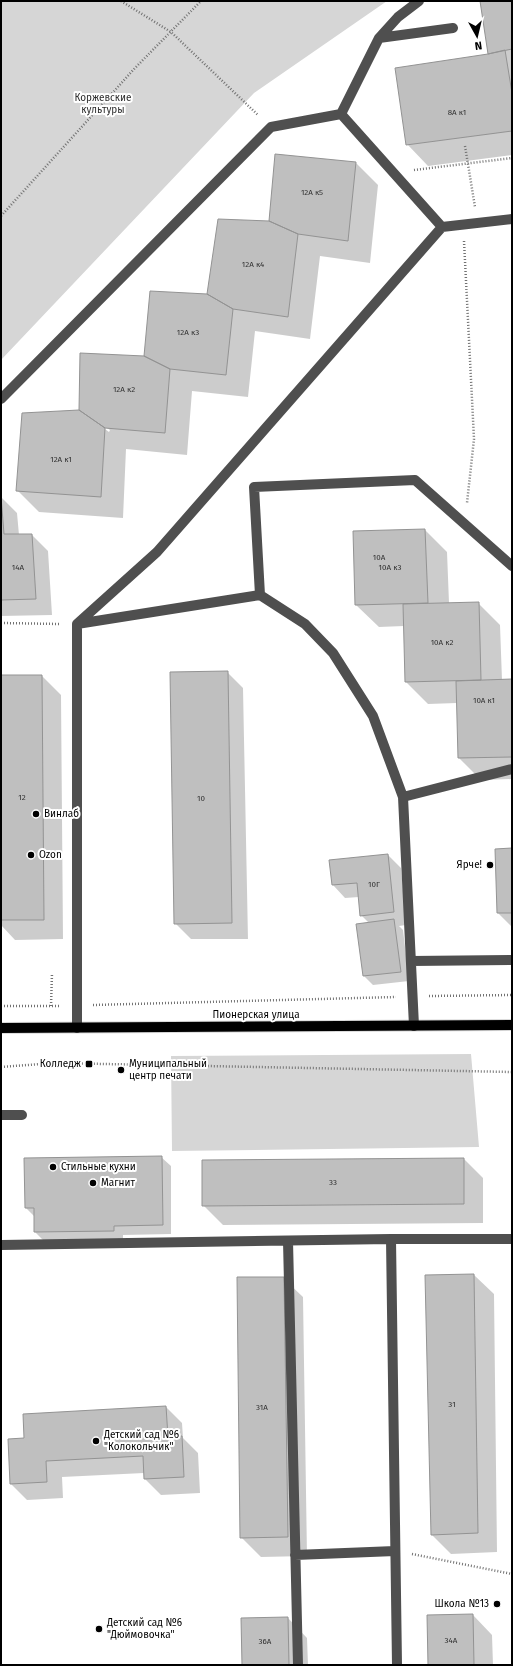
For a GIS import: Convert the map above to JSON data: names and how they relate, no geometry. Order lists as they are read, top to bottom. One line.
{"streets":{"main road":["Пионерская улица"]},"parks":["Коржевские культуры"],"places":{"other":["Винлаб","Ozon","Ярче!","Муниципальный центр печати","Стильные кухни","Магнит","Детский сад №6 \"Колокольчик\"","Школа №13","Детский сад №6 \"Дюймовочка\""],"transit":["Колледж"]},"house_numbers":["8А к1","12А к5","12А к4","12А к3","12А к2","12А к1","10А","14А","10А к3","10А к2","10А к1","12","10","10Г","33","31","31А","34А","36А"],"north":"bottom"}
